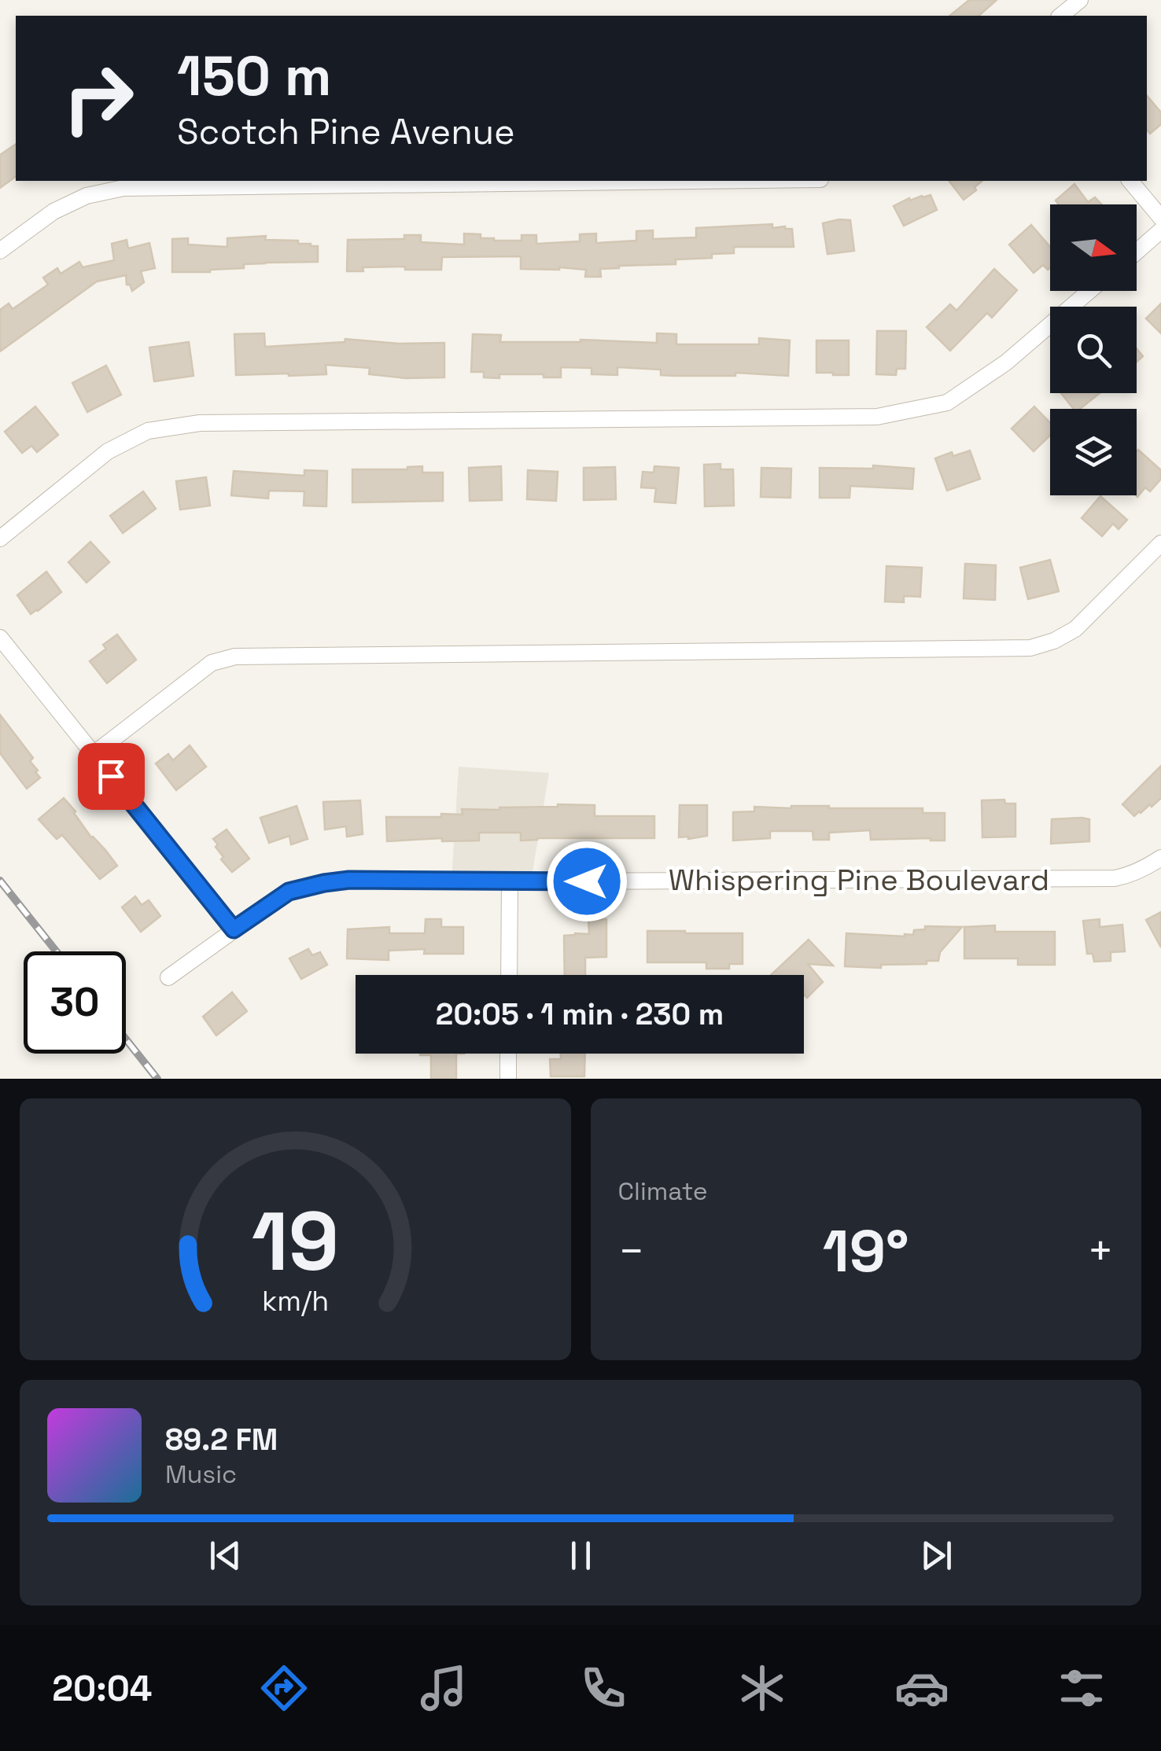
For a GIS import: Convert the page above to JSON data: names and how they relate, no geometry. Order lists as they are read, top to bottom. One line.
{"streets":{"street":["Whispering Pine Boulevard"]},"north":"right","page":{"turn":["150 m","Scotch Pine Avenue"],"limit":"30","trip":"20:05 · 1 min · 230 m","tile":"Climate","heat":["−","19°","+"],"song":["89.2 FM","Music"],"tabs":"20:04","gauge":["19","km/h"]}}
